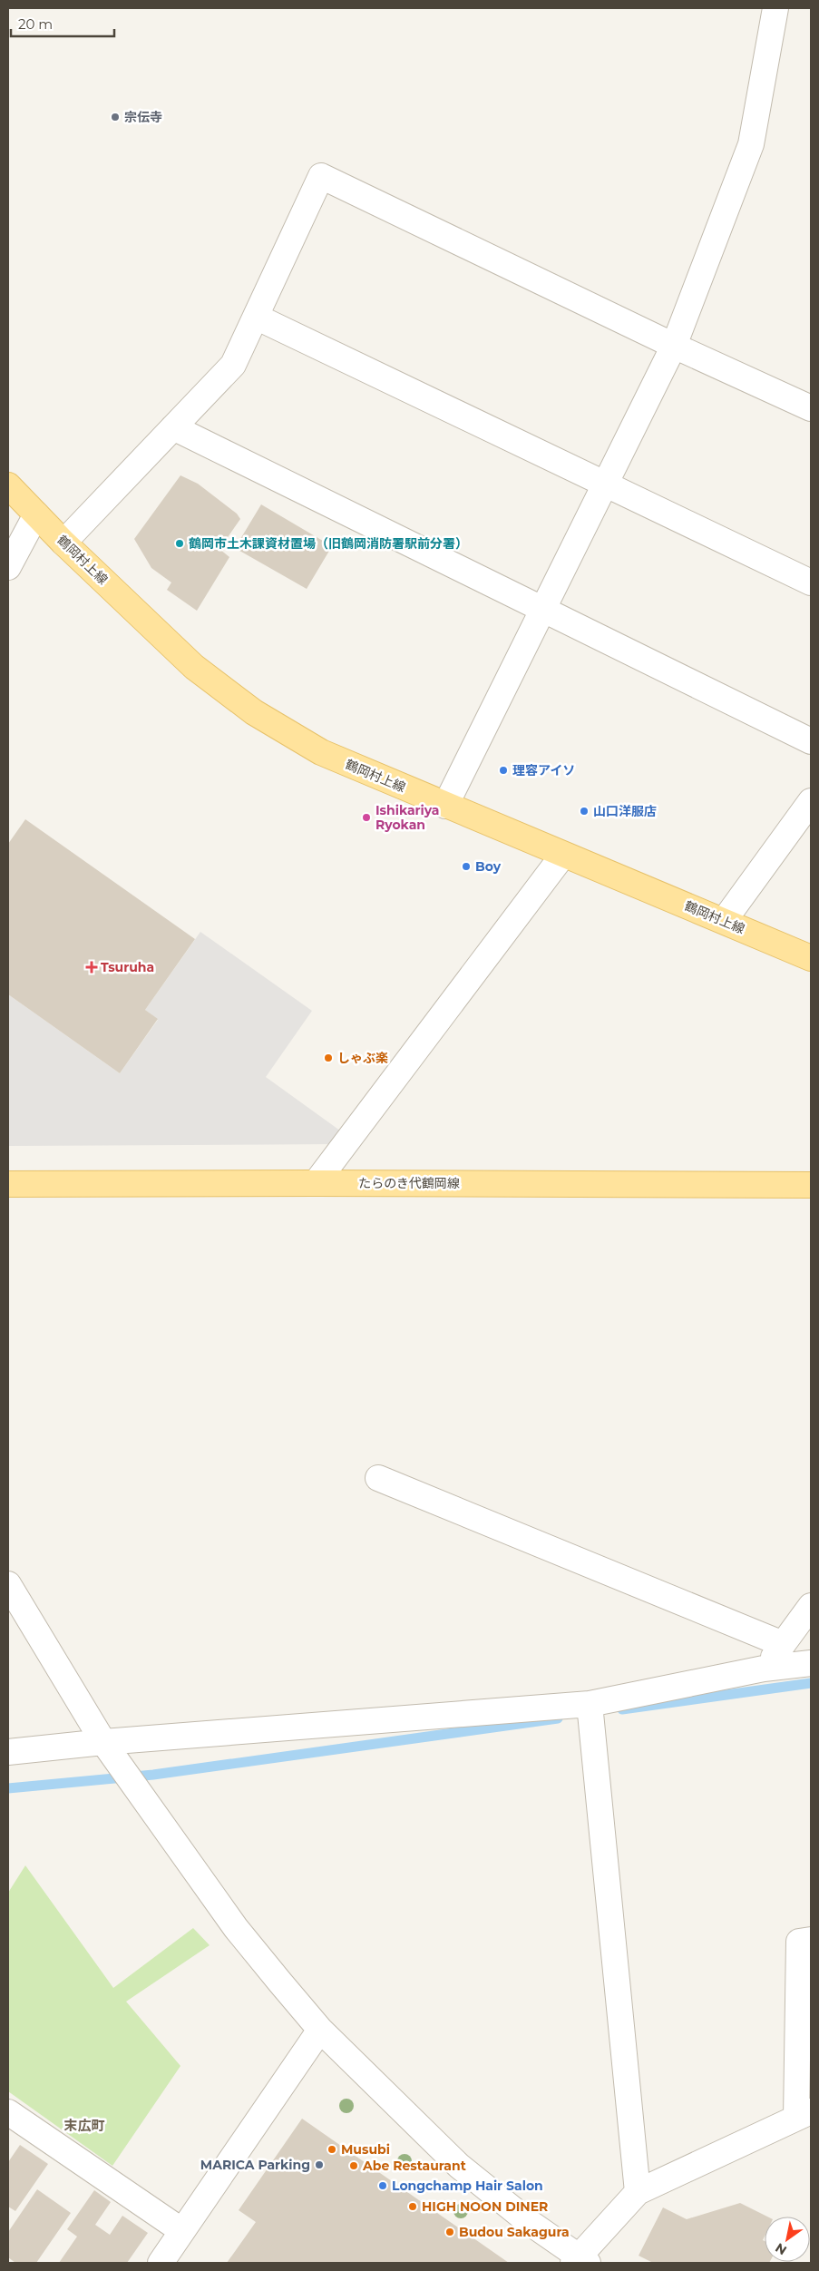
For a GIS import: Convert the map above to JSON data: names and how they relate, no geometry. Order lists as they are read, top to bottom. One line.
{"streets":{"main road":["鶴岡村上線","たらのき代鶴岡線"]},"districts":["末広町"],"places":{"other":["宗伝寺","鶴岡市土木課資材置場（旧鶴岡消防署駅前分署）","理容アイソ","山口洋服店","Ishikariya Ryokan","Boy","しゃぶ楽","Musubi","MARICA Parking","Abe Restaurant","Longchamp Hair Salon","HIGH NOON DINER","Budou Sakagura"],"health":["Tsuruha"]},"scale_bar":"20 m","north":"bottom left"}
